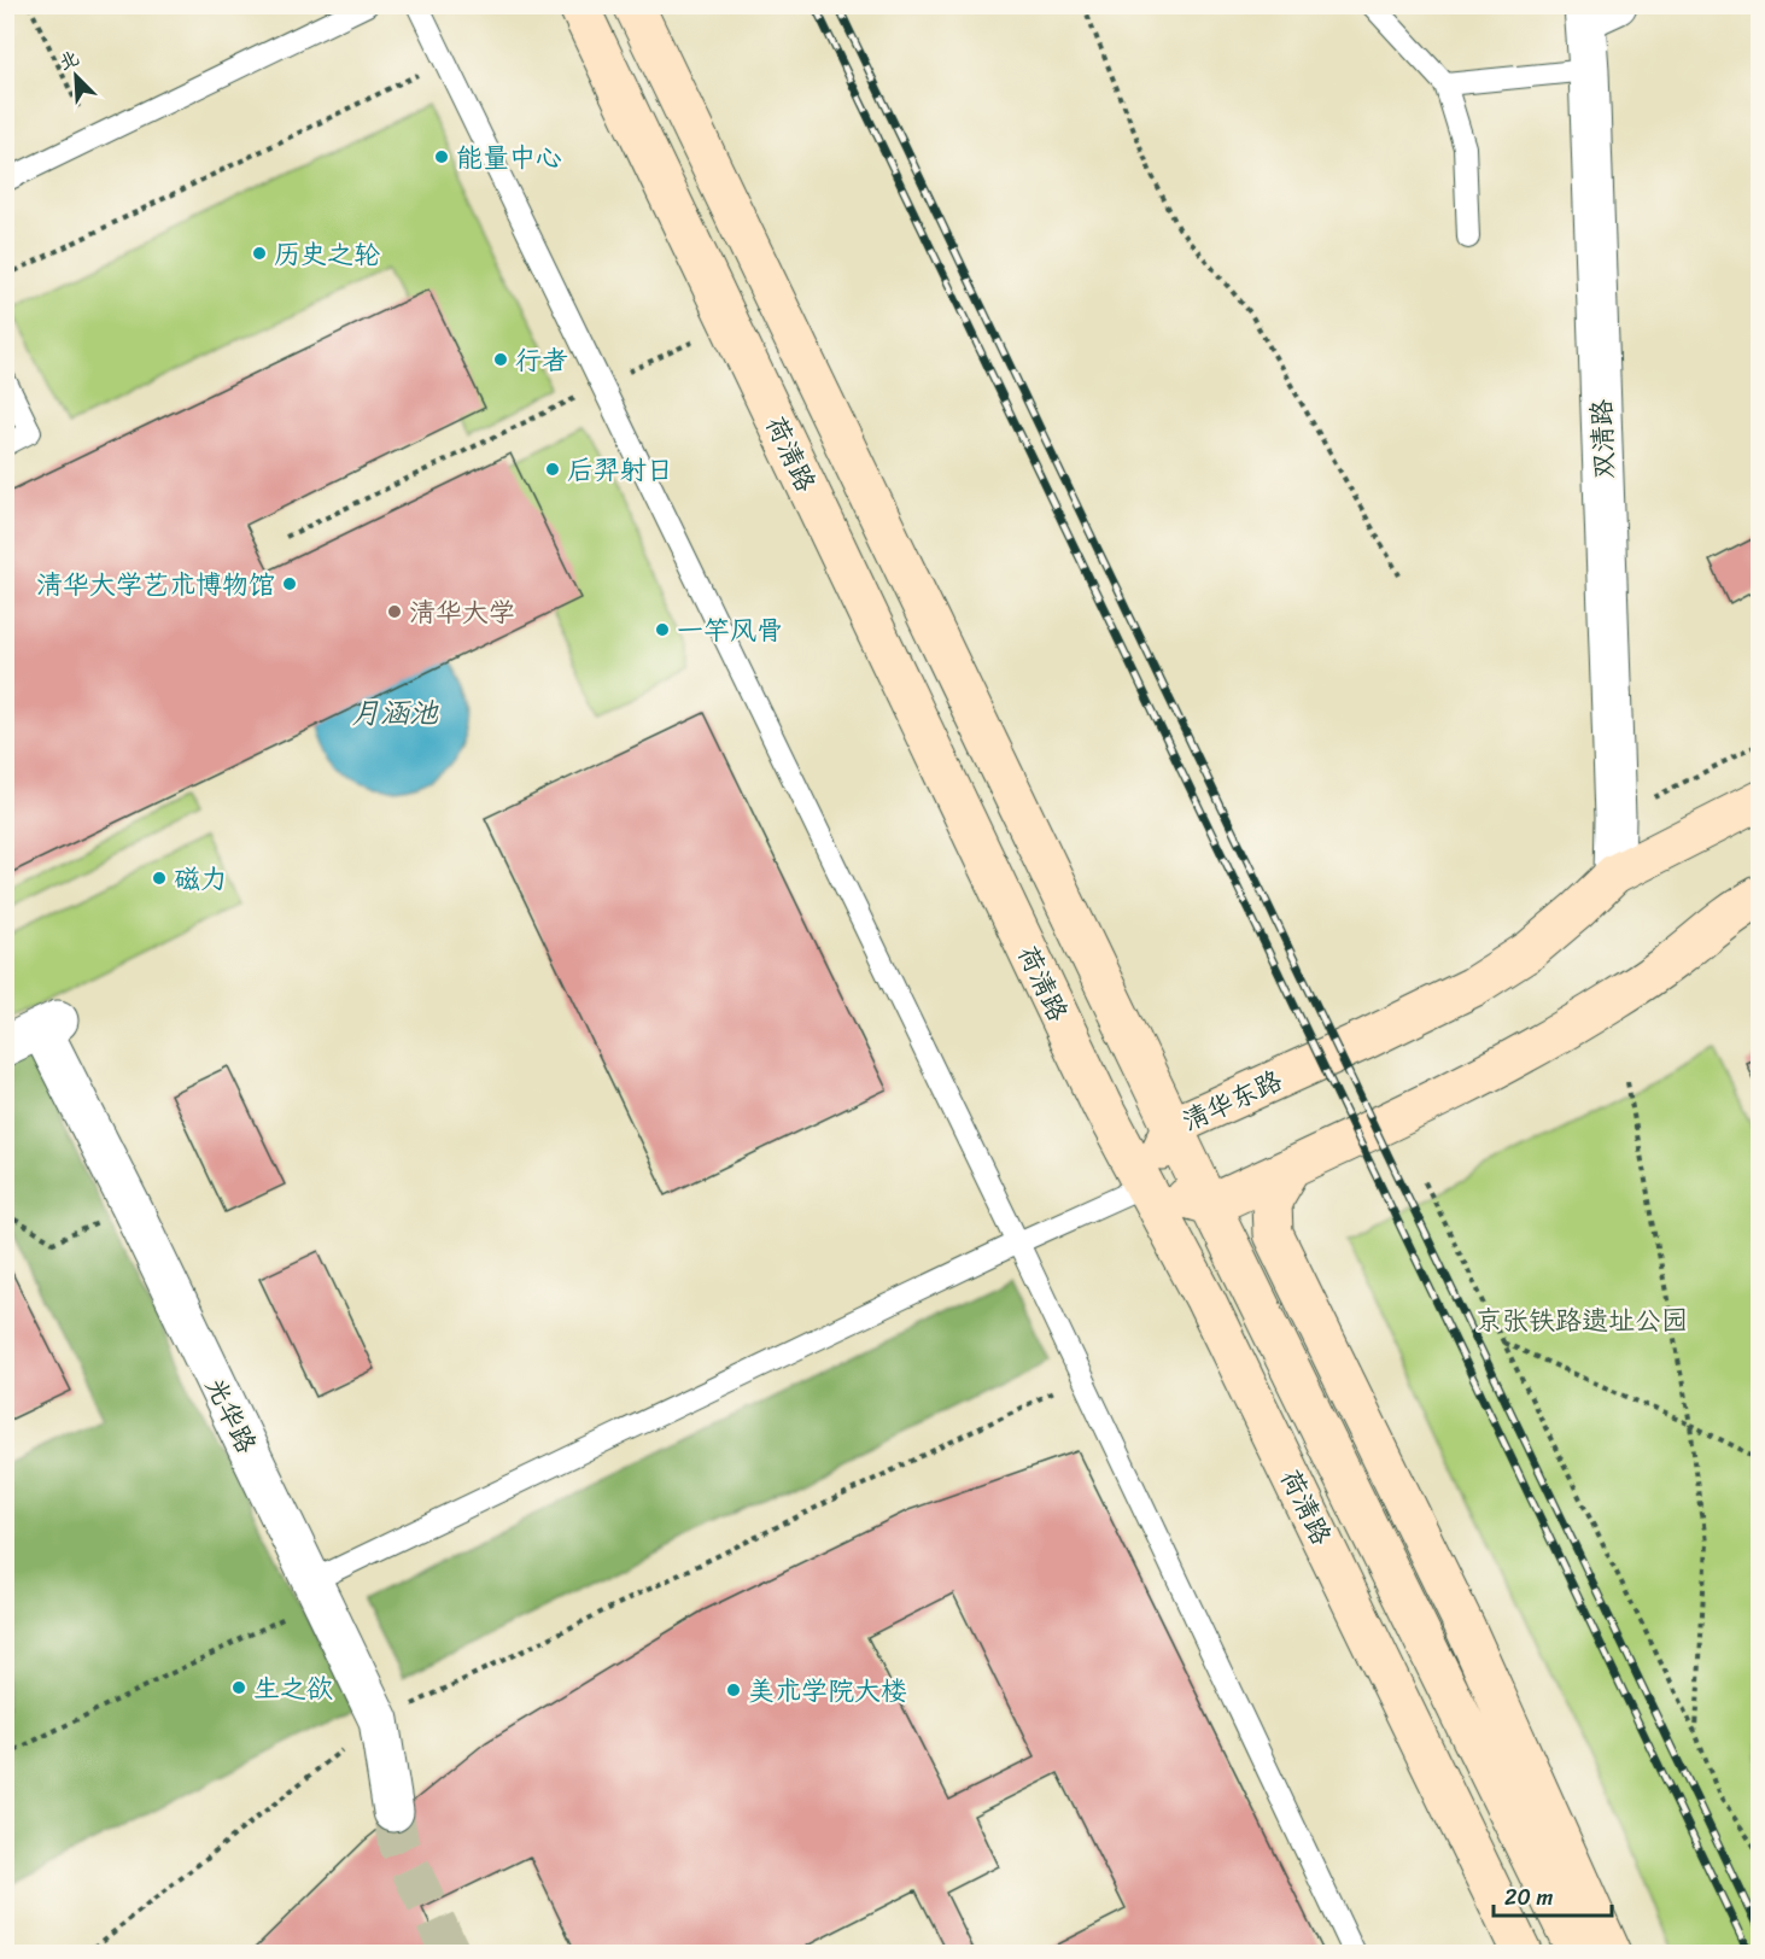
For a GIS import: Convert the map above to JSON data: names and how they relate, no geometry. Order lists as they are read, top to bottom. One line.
{"streets":{"main road":["荷清路","清华东路"],"street":["双清路","光华路"]},"crossings":[["双清路","清华东路"],["荷清路","清华东路"]],"water":["月涵池"],"parks":["京张铁路遗址公园"],"places":["能量中心","历史之轮","行者","后羿射日","清华大学艺术博物馆","清华大学","一竿风骨","磁力","生之欲","美术学院大楼"],"scale_bar":"20 m","north":"top left"}
